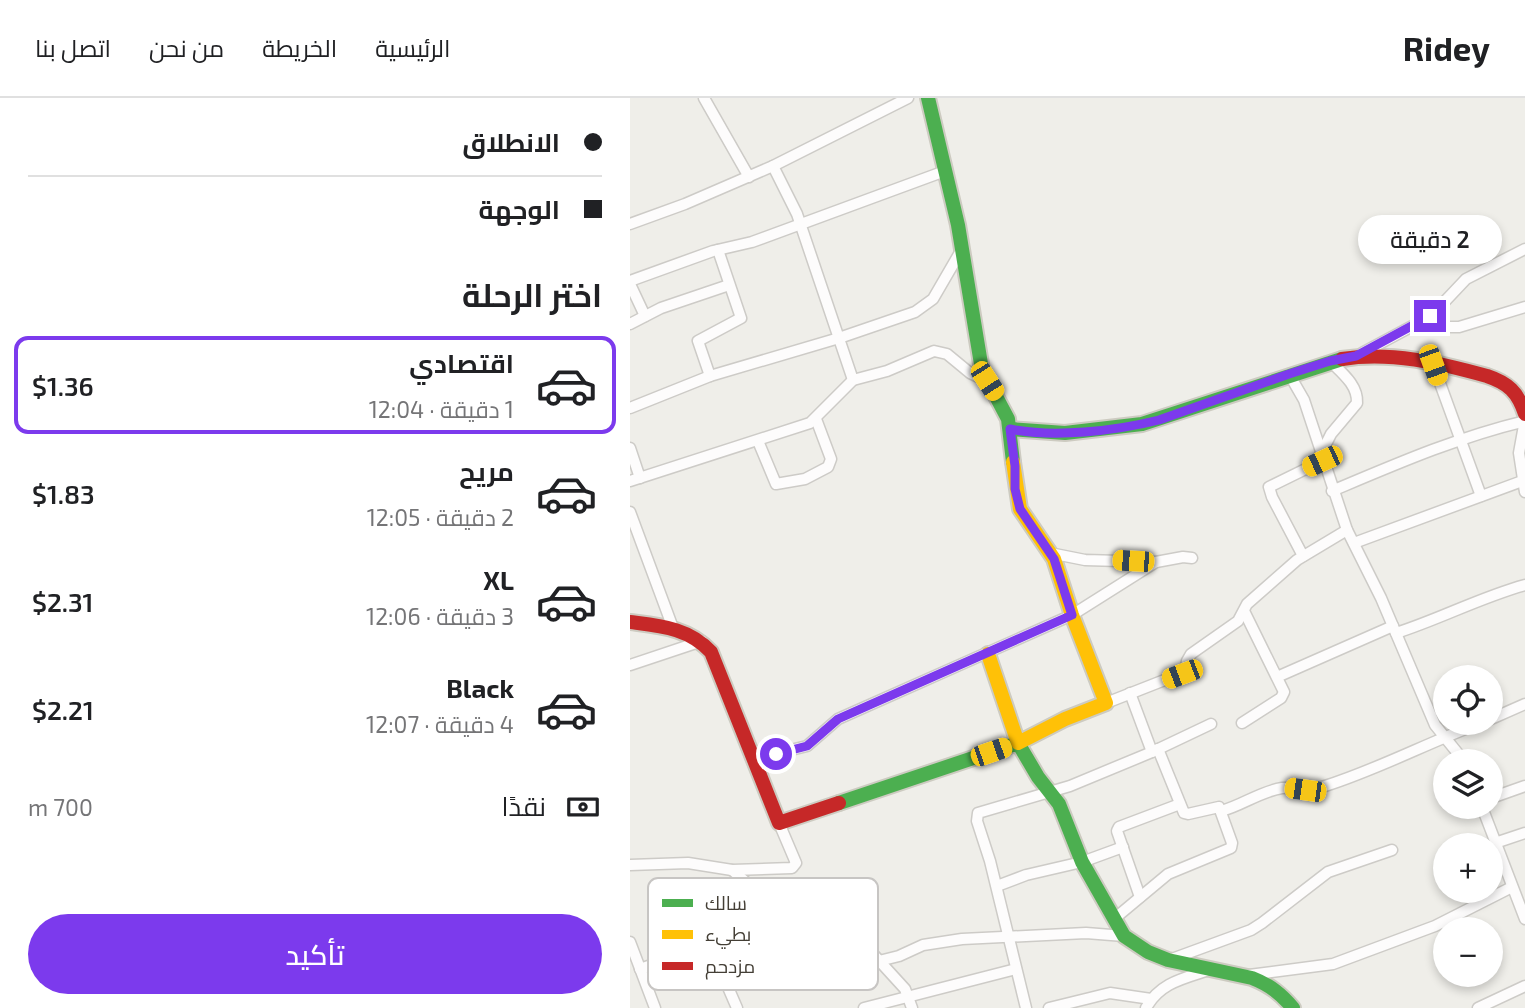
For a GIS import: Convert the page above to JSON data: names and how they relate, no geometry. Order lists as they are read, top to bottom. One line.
{"legend":["سالك","بطيء","مزدحم"],"page":{"header":"Ridey","nav":["الرئيسية","الخريطة","من نحن","اتصل بنا"],"banner":["الانطلاق","الوجهة"],"bubble":"2 دقيقة","heading":"اختر الرحلة","list":[{"name":"اقتصادي","note":"1 دقيقة · 12:04","value":"$1.36"},{"name":"مريح","note":"2 دقيقة · 12:05","value":"$1.83"},{"name":"XL","note":"3 دقيقة · 12:06","value":"$2.31"},{"name":"Black","note":"4 دقيقة · 12:07","value":"$2.21"}],"map_buttons":["+","−"],"pay":["نقدًا","700 m"],"buttons":"تأكيد"}}
